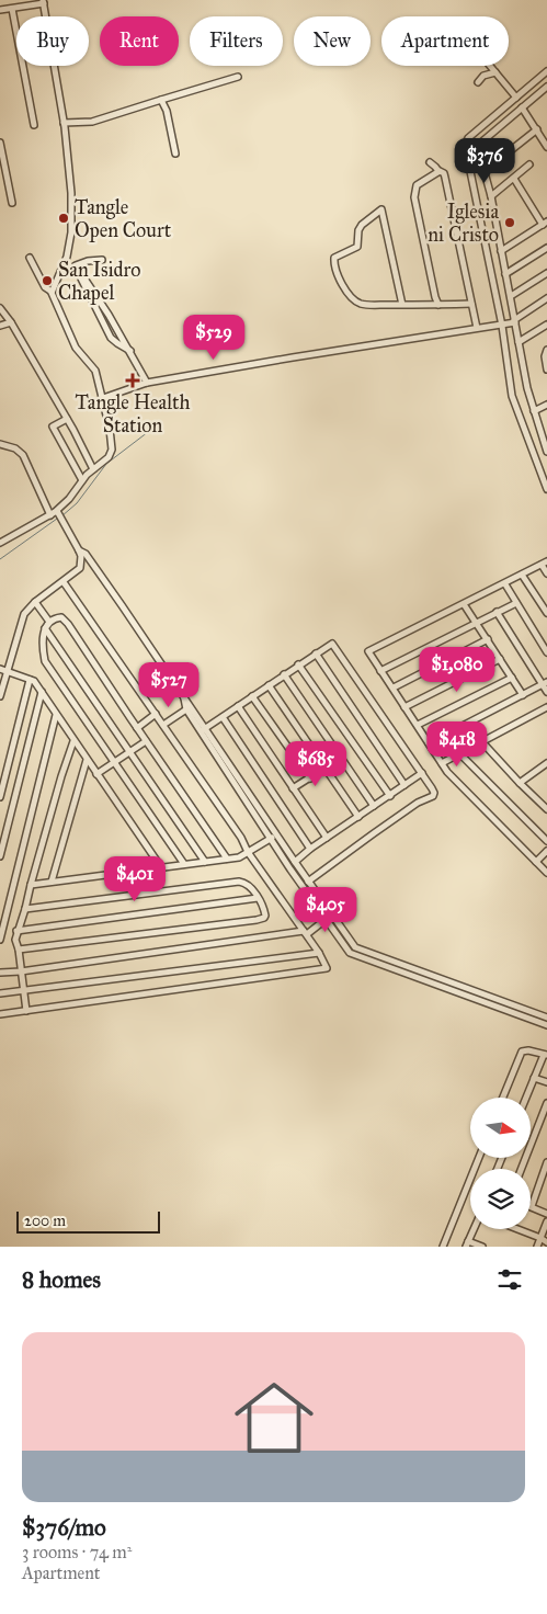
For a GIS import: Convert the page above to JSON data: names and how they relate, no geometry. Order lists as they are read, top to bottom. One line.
{"places":{"other":["Tangle Open Court","Iglesia ni Cristo","San Isidro Chapel"],"health":["Tangle Health Station"]},"scale_bar":"200 m","north":"right","page":{"chip":["Buy","Rent","Filters","New","Apartment"],"price":["$376","$529","$1,080","$527","$418","$685","$401","$405"],"scale":"200 m","heading":"8 homes","list":[{"name":"$376/mo","note":"3 rooms · 74 m² · Apartment"}]}}
